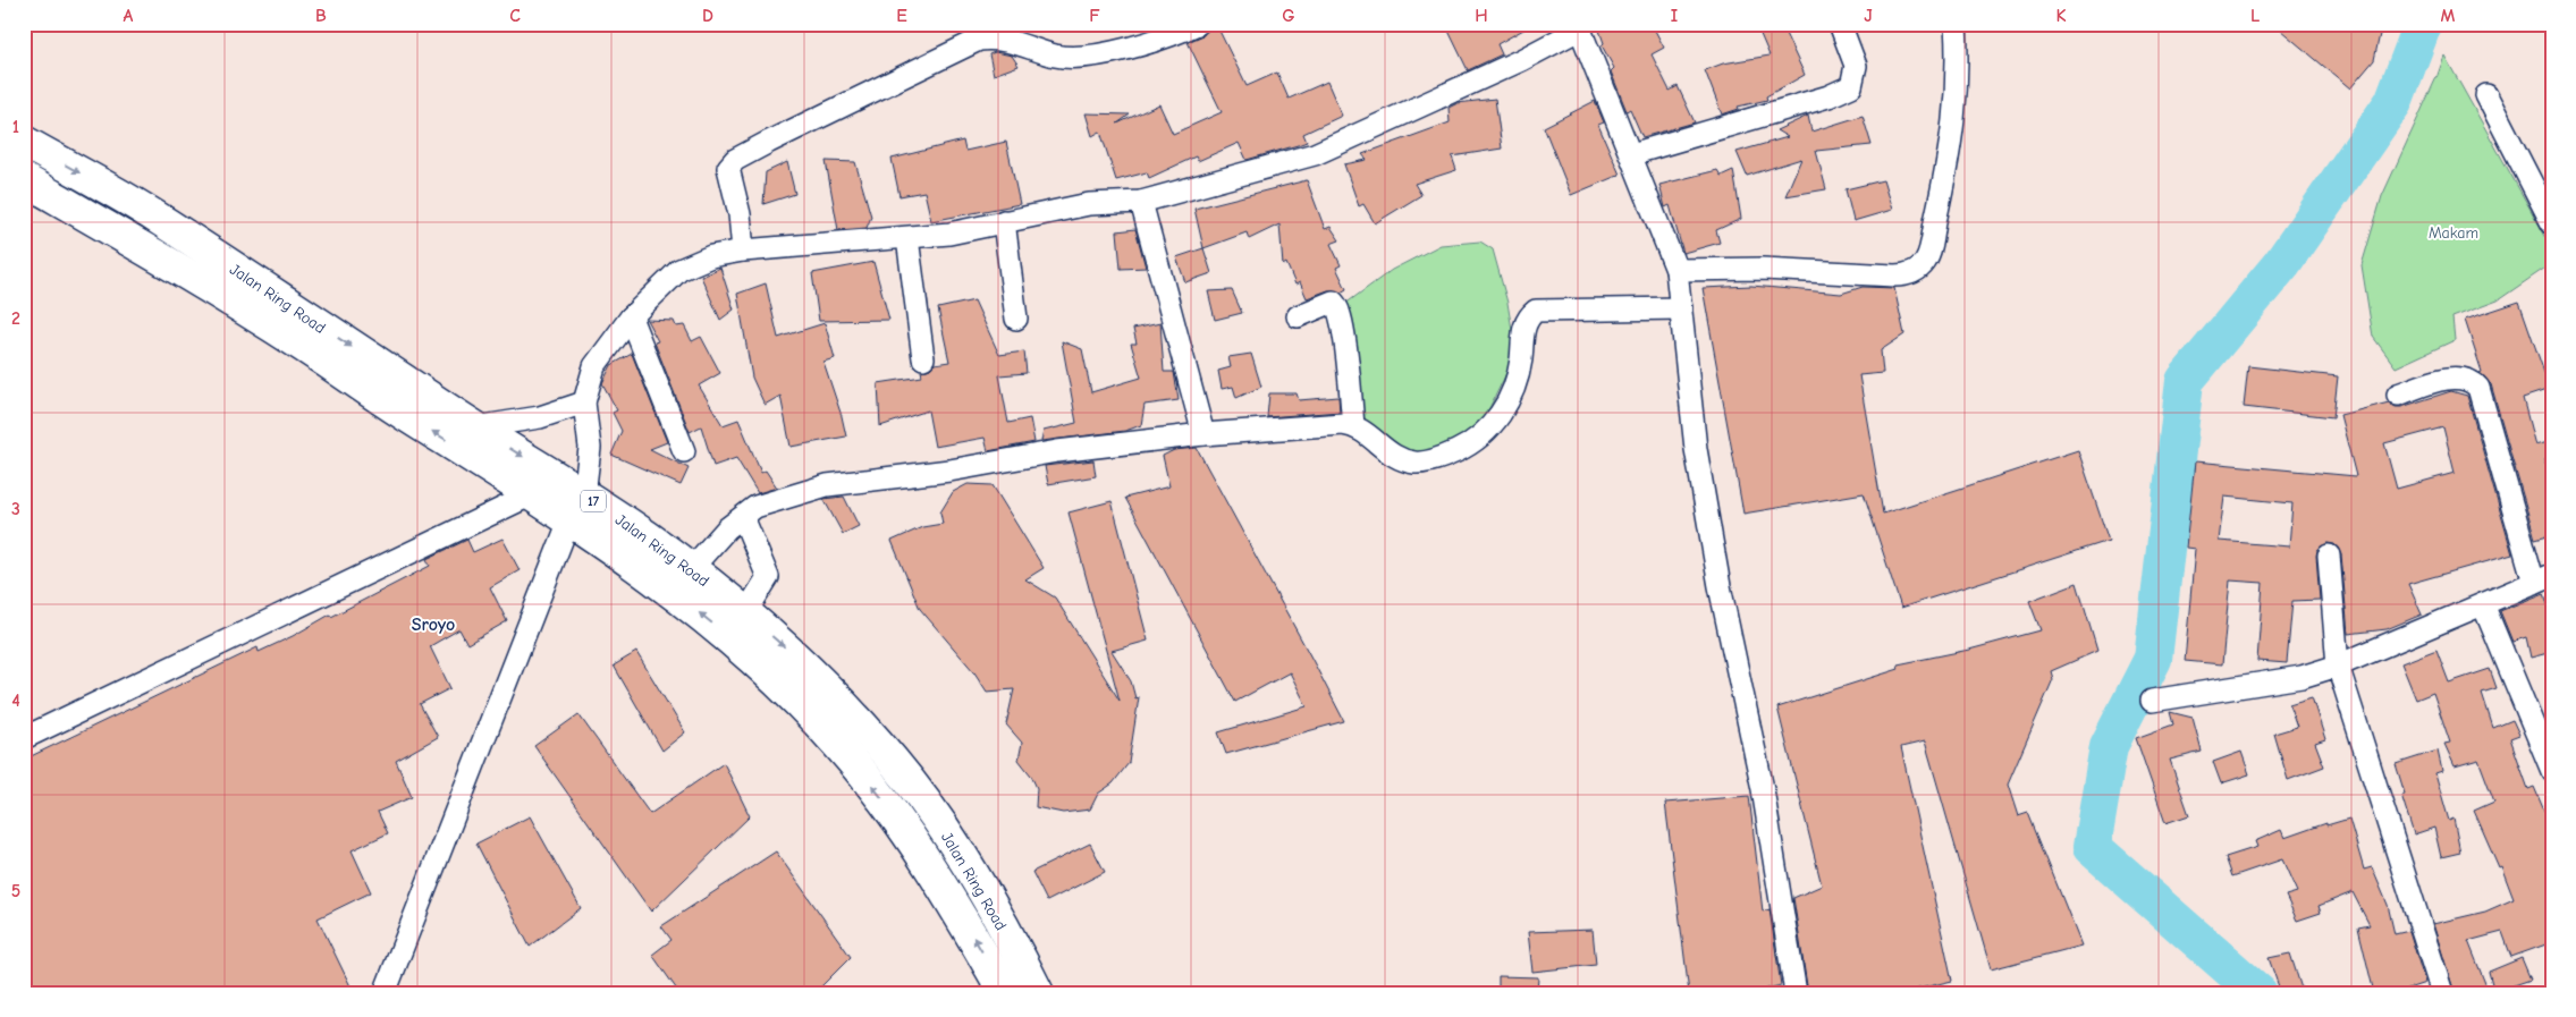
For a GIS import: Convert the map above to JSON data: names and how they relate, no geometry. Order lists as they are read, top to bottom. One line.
{"streets":{"highway":["Jalan Ring Road","17"]},"districts":["Sroyo"],"parks":["Makam"],"grid":{"columns":["A","B","C","D","E","F","G","H","I","J","K","L","M"],"rows":["1","2","3","4","5"]}}
